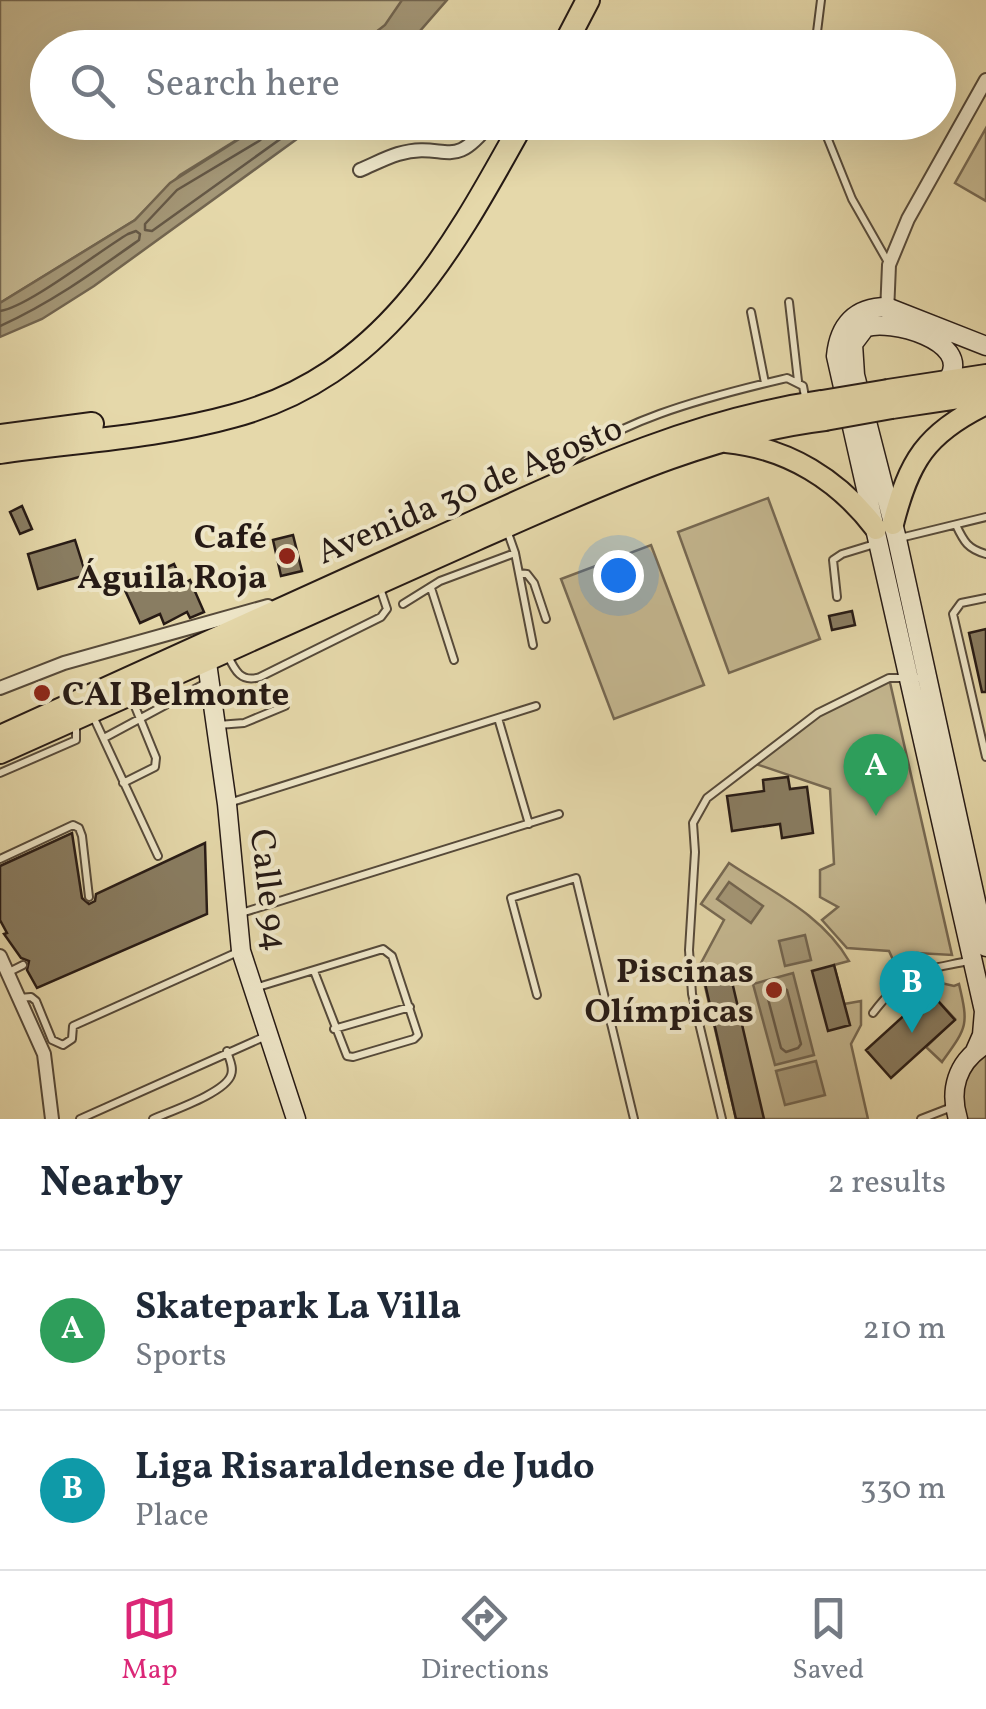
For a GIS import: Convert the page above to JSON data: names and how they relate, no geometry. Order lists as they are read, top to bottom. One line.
{"streets":{"main road":["Avenida 30 de Agosto"],"street":["Calle 94"]},"crossings":[["Avenida 30 de Agosto","Calle 94"]],"places":["Café Águila Roja","CAI Belmonte","Piscinas Olímpicas"],"page":{"search":"Search here","pins":["A","B"],"heading":["Nearby","2 results"],"list":[{"mark":"A","name":"Skatepark La Villa","note":"Sports","value":"210 m"},{"mark":"B","name":"Liga Risaraldense de Judo","note":"Place","value":"330 m"}],"nav":["Map","Directions","Saved"]}}
